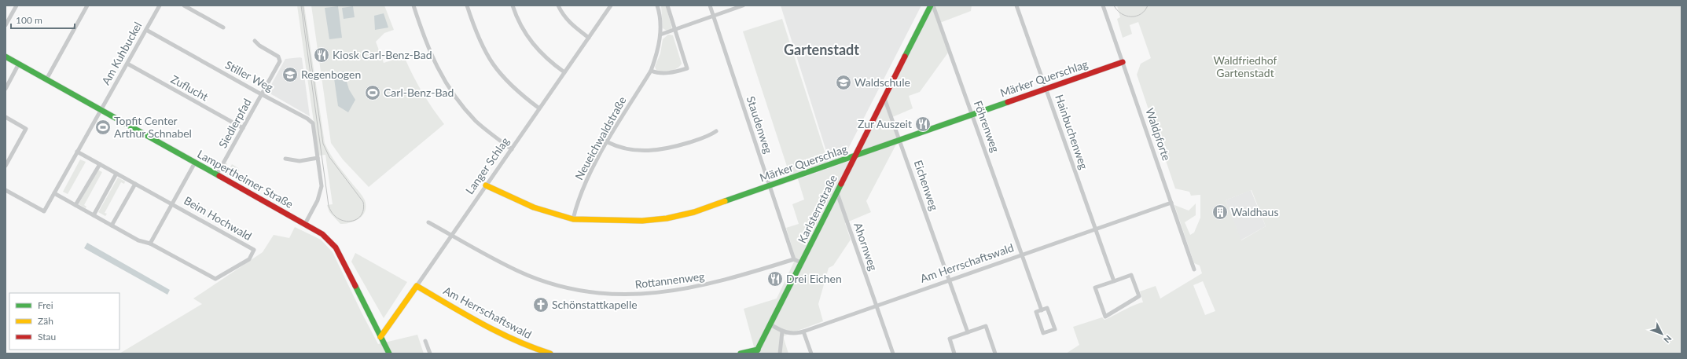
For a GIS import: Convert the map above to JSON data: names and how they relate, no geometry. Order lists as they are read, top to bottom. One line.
{"streets":{"street":["Am Kuhbuckel","Stiller Weg","Märker Querschlag","Zuflucht","Siedlerpfad","Staudenweg","Föhrenweg","Hainbuchenweg","Waldpforte","Neueichwaldstraße","Langer Schlag","Lampertheimer Straße","Eichenweg","Karlsternstraße","Beim Hochwald","Ahornweg","Am Herrschaftswald","Rottannenweg"]},"crossings":[["Am Kuhbuckel","Stiller Weg"],["Am Kuhbuckel","Zuflucht"],["Am Kuhbuckel","Lampertheimer Straße"],["Stiller Weg","Siedlerpfad"],["Stiller Weg","Lampertheimer Straße"],["Märker Querschlag","Staudenweg"],["Märker Querschlag","Föhrenweg"],["Märker Querschlag","Hainbuchenweg"],["Märker Querschlag","Waldpforte"],["Märker Querschlag","Neueichwaldstraße"],["Märker Querschlag","Langer Schlag"],["Märker Querschlag","Eichenweg"],["Märker Querschlag","Karlsternstraße"],["Zuflucht","Siedlerpfad"],["Siedlerpfad","Lampertheimer Straße"],["Staudenweg","Rottannenweg"],["Föhrenweg","Karlsternstraße"],["Föhrenweg","Am Herrschaftswald"],["Hainbuchenweg","Am Herrschaftswald"],["Waldpforte","Am Herrschaftswald"],["Langer Schlag","Lampertheimer Straße"],["Langer Schlag","Am Herrschaftswald"],["Langer Schlag","Rottannenweg"],["Lampertheimer Straße","Beim Hochwald"],["Eichenweg","Karlsternstraße"],["Eichenweg","Am Herrschaftswald"],["Karlsternstraße","Ahornweg"],["Karlsternstraße","Am Herrschaftswald"],["Ahornweg","Am Herrschaftswald"]],"districts":["Gartenstadt"],"parks":["Waldfriedhof Gartenstadt"],"places":{"restaurant":["Kiosk Carl-Benz-Bad","Zur Auszeit","Drei Eichen"],"school or university":["Regenbogen","Waldschule"],"sports":["Carl-Benz-Bad","Topfit Center Arthur Schnabel"],"building":["Waldhaus"],"church":["Schönstattkapelle"]},"legend":["Frei","Zäh","Stau"],"scale_bar":"100 m","north":"bottom right"}
